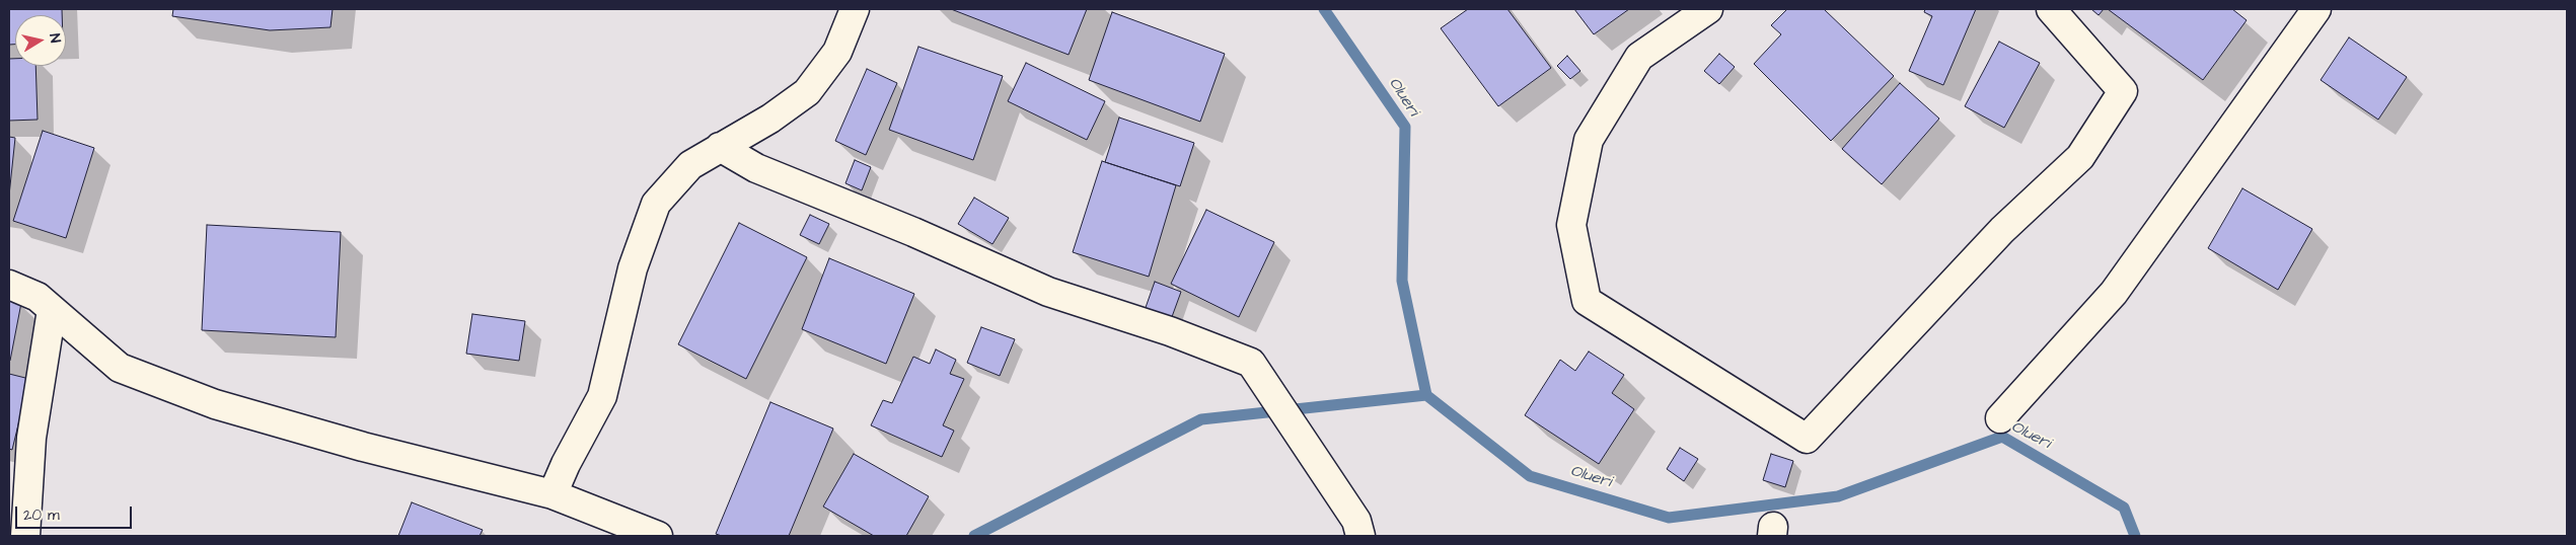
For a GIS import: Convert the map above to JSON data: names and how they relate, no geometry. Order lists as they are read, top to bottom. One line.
{"water":["Olueri"],"scale_bar":"20 m","north":"right"}
